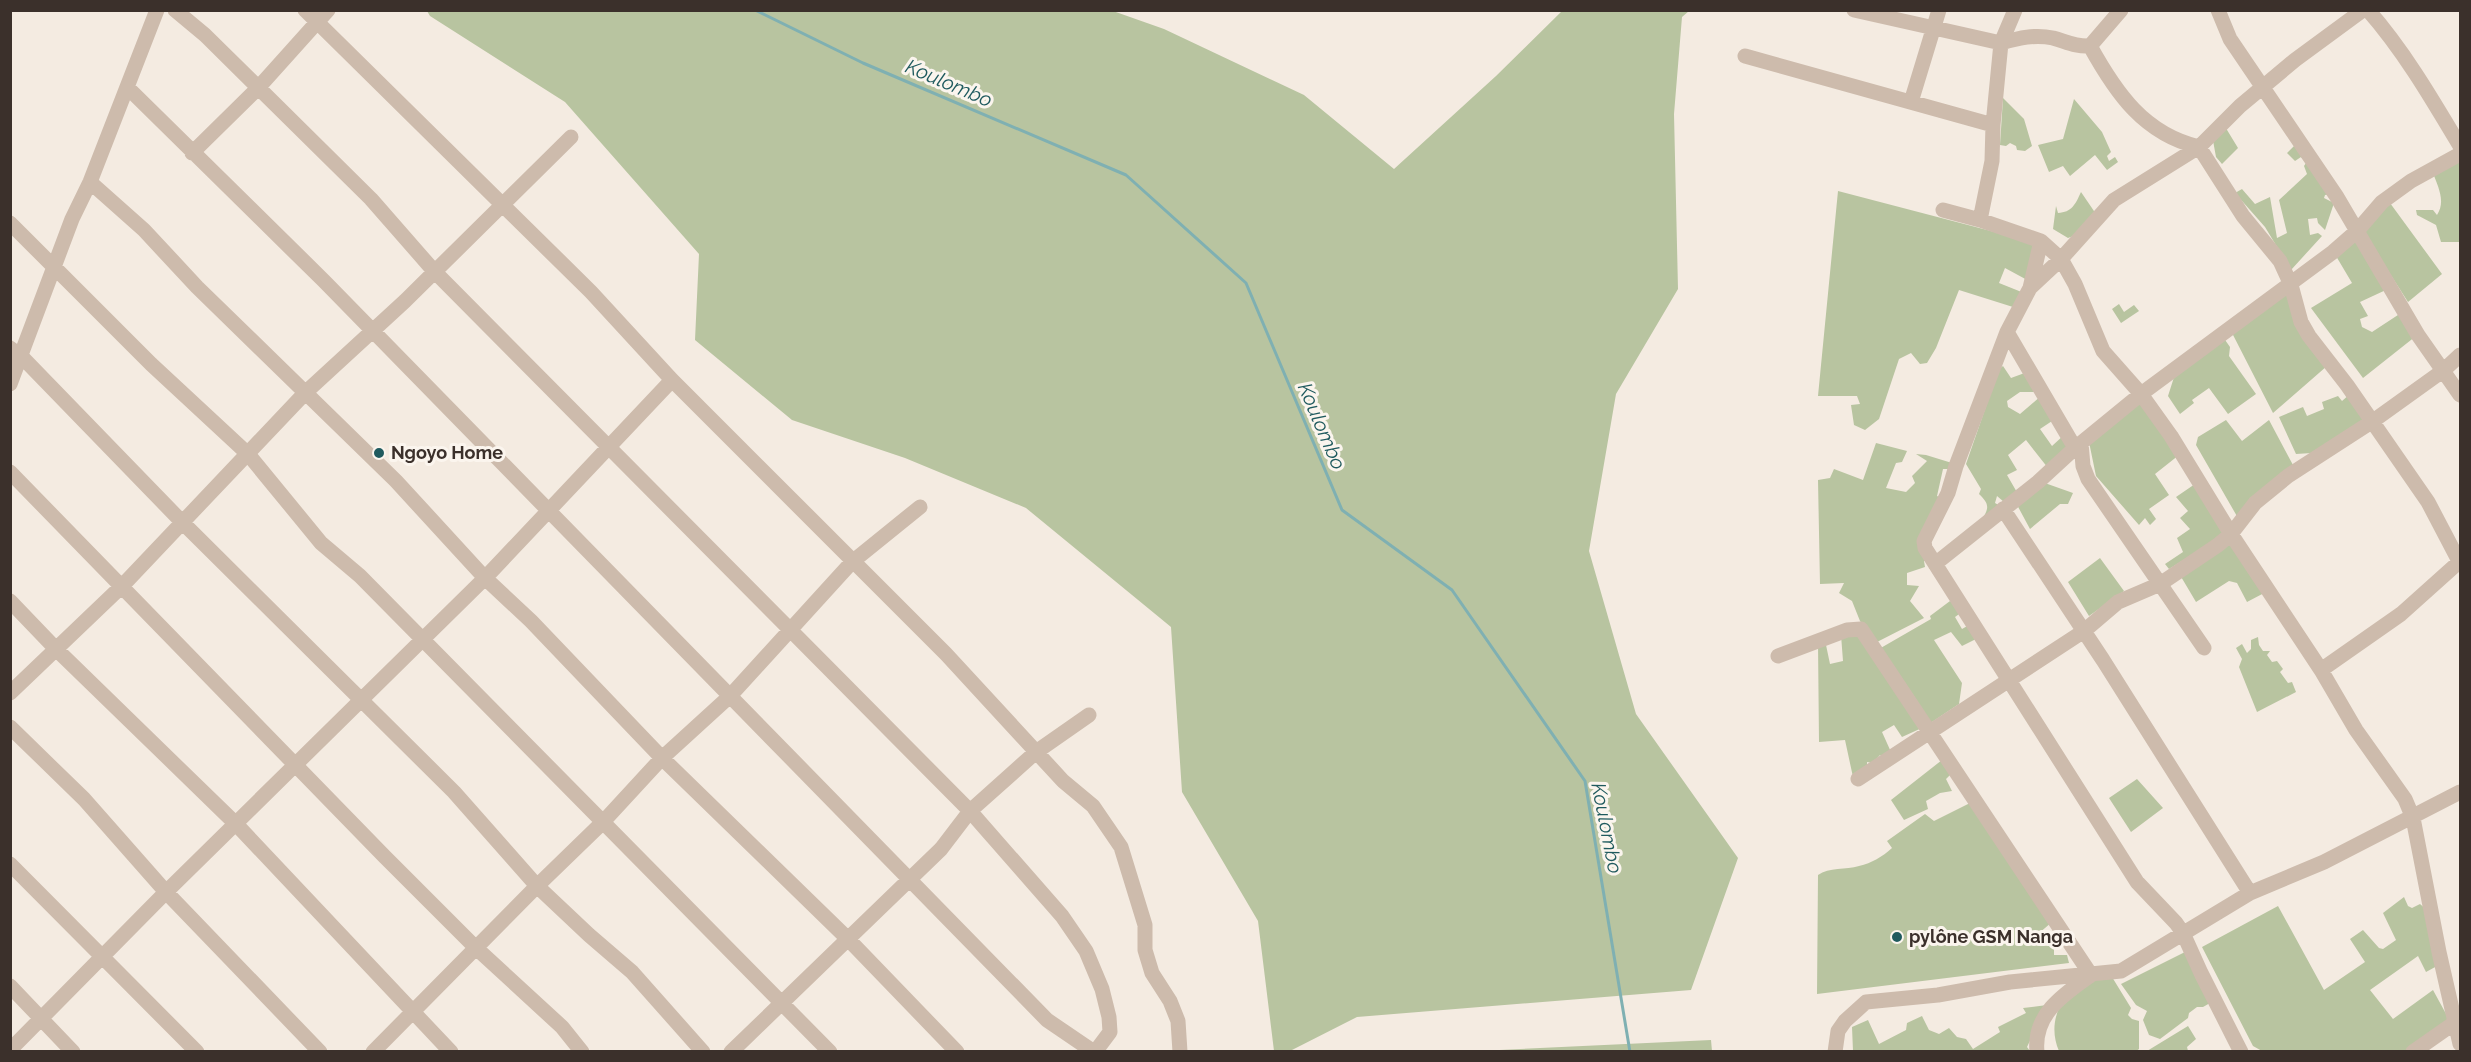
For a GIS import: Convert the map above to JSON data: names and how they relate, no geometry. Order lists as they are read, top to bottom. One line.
{"water":["Koulombo"],"places":["Ngoyo Home","pylône GSM Nanga"]}
